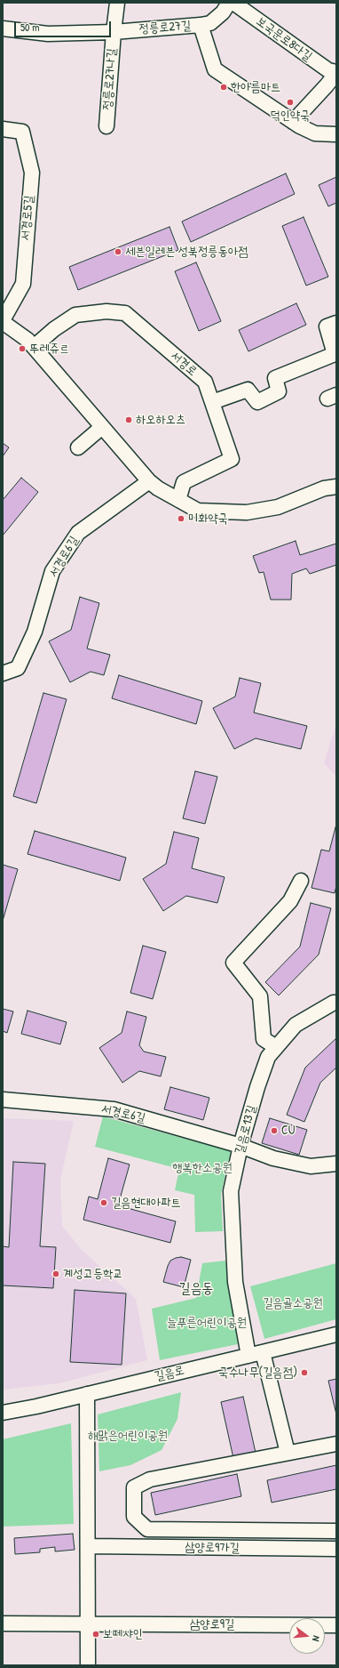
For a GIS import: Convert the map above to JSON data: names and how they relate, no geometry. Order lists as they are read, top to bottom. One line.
{"streets":{"street":["정릉로27길","보국문로8다길","정릉로27나길","서경로5길","서경로","서경로6길","길음로13길","길음로","삼양로9가길","삼양로9길"]},"crossings":[["정릉로27길","정릉로27나길"],["서경로6길","길음로13길"],["길음로13길","길음로"]],"districts":["길음동"],"parks":["행복한소공원","길음골소공원","늘푸른어린이공원","해맑은어린이공원"],"places":["한아름마트","덕인약국","세븐일레븐 성북정릉동아점","뚜레쥬르","하오하오츠","미화약국","CU","길음현대아파트","계성고등학교","국수나무(길음점)","보떼샤인"],"scale_bar":"50 m","north":"right"}
